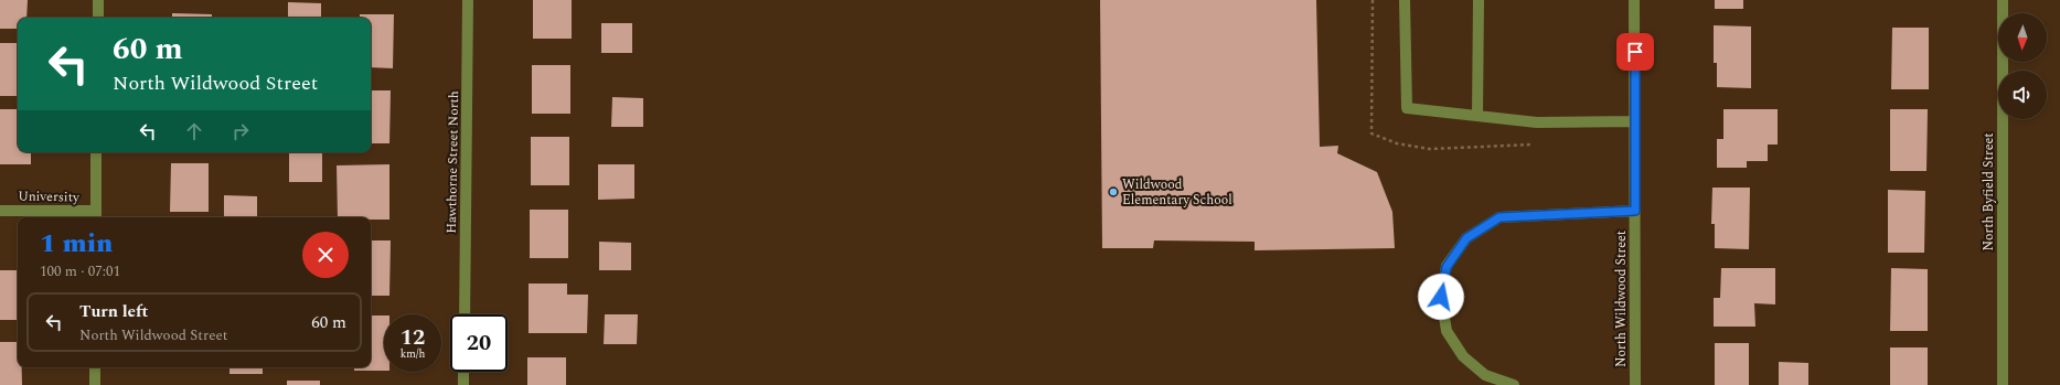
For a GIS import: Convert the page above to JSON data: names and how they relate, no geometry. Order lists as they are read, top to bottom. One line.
{"streets":{"street":["Hawthorne Street North","North Byfield Street","University","North Wildwood Street"]},"places":["Wildwood Elementary School"],"north":"bottom","page":{"turn":["60 m","North Wildwood Street"],"heading":["1 min","100 m · 07:01"],"list":[{"name":"Turn left","note":"North Wildwood Street","value":"60 m"}],"speed":"12 km/h","limit":"20"}}
